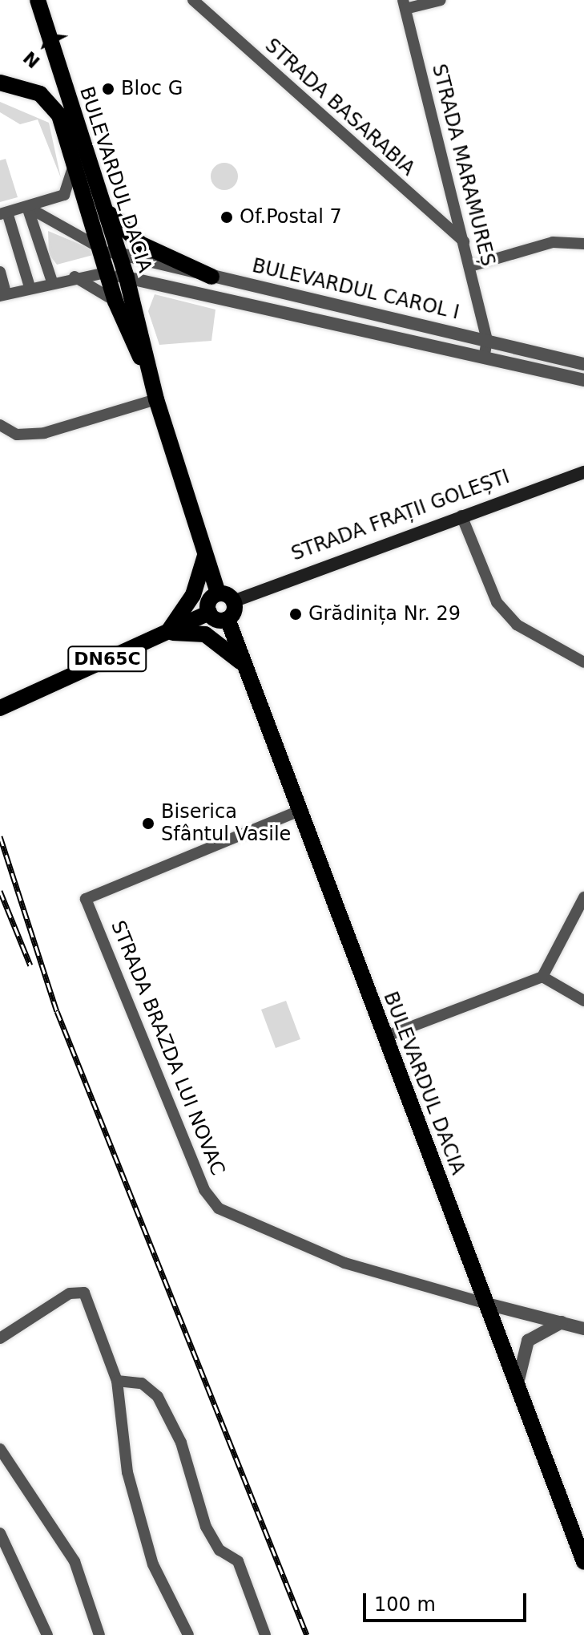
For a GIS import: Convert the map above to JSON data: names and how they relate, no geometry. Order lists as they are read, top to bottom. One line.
{"streets":{"main road":["BULEVARDUL DACIA","STRADA FRAȚII GOLEȘTI","DN65C"],"street":["STRADA BASARABIA","STRADA MARAMUREȘ","BULEVARDUL CAROL I","STRADA BRAZDA LUI NOVAC"]},"crossings":[["STRADA BASARABIA","STRADA MARAMUREȘ"],["STRADA MARAMUREȘ","BULEVARDUL CAROL I"],["BULEVARDUL DACIA","BULEVARDUL CAROL I"],["BULEVARDUL DACIA","DN65C"],["BULEVARDUL DACIA","STRADA BRAZDA LUI NOVAC"]],"places":["Bloc G","Of.Postal 7","Grădinița Nr. 29","Biserica Sfântul Vasile"],"scale_bar":"100 m","north":"bottom left"}
